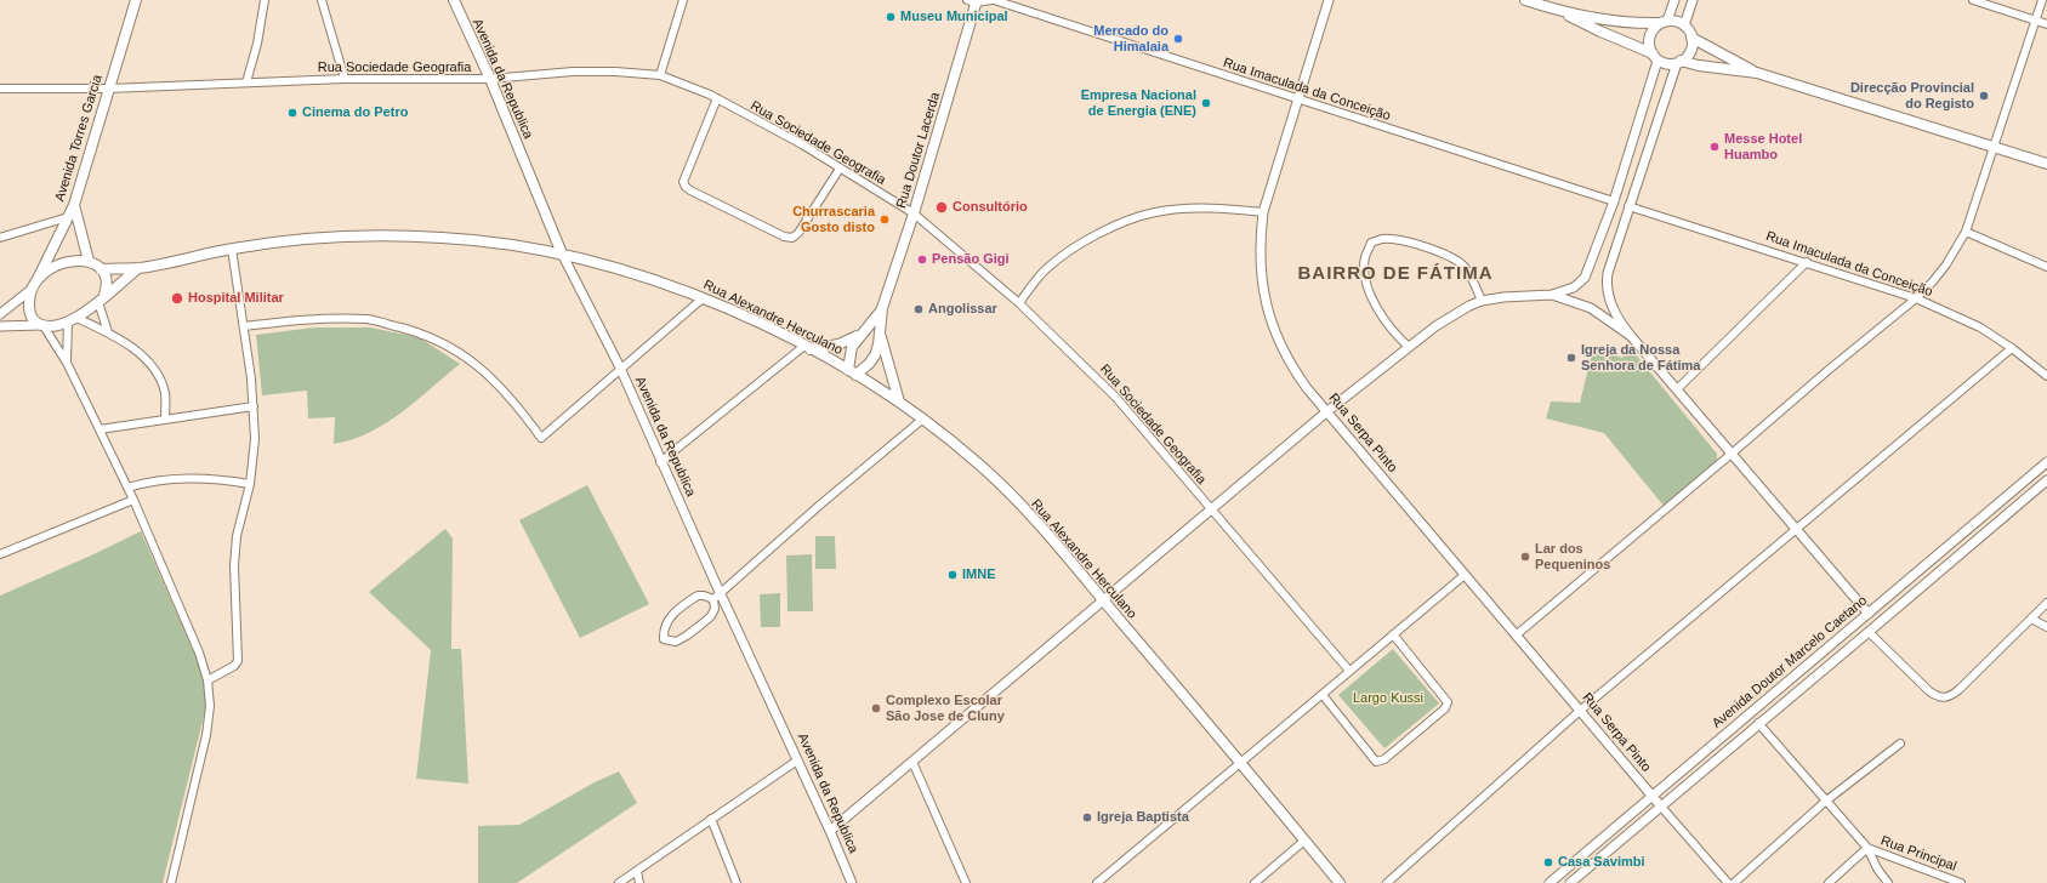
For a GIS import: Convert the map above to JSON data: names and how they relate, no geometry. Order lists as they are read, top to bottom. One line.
{"streets":{"main road":["Avenida da Republica","Avenida Torres Garcia","Rua Doutor Lacerda","Rua Alexandre Herculano"],"street":["Rua Sociedade Geografia","Rua Imaculada da Conceição","Rua Serpa Pinto","Avenida Doutor Marcelo Caetano","Rua Principal"]},"crossings":[["Rua Sociedade Geografia","Avenida da Republica"],["Rua Sociedade Geografia","Avenida Torres Garcia"],["Rua Sociedade Geografia","Rua Doutor Lacerda"],["Avenida da Republica","Rua Alexandre Herculano"],["Rua Imaculada da Conceição","Rua Doutor Lacerda"],["Rua Imaculada da Conceição","Rua Serpa Pinto"],["Avenida Torres Garcia","Rua Alexandre Herculano"],["Rua Doutor Lacerda","Rua Alexandre Herculano"],["Rua Serpa Pinto","Avenida Doutor Marcelo Caetano"]],"districts":["BAIRRO DE FÁTIMA"],"parks":["Largo Kussi"],"places":["Museu Municipal","Mercado do Himalaia","Direcção Provincial do Registo","Empresa Nacional de Energia (ENE)","Cinema do Petro","Messe Hotel Huambo","Consultório","Churrascaria Gosto disto","Pensão Gigi","Hospital Militar","Angolissar","Igreja da Nossa Senhora de Fátima","Lar dos Pequeninos","IMNE","Complexo Escolar São Jose de Cluny","Igreja Baptista","Casa Savimbi"]}
